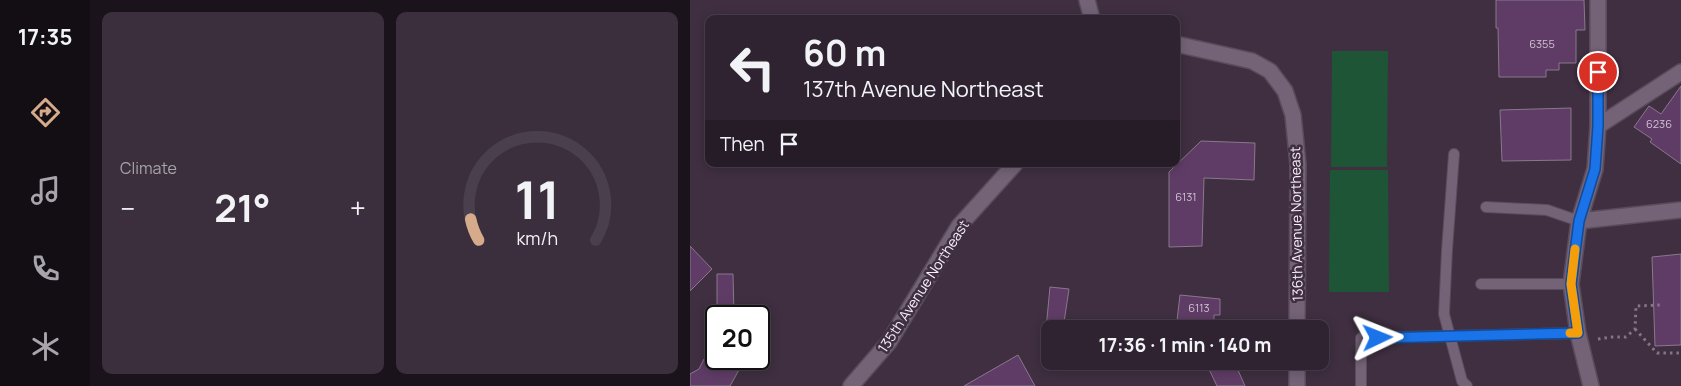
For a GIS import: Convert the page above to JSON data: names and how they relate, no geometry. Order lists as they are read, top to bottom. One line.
{"streets":{"street":["136th Avenue Northeast","135th Avenue Northeast"]},"house_numbers":["6355","6236","6131","6113"],"page":{"tabs":"17:35","tile":"Climate","turn":["60 m","137th Avenue Northeast"],"then":"Then","heat":["−","21°","+"],"limit":"20","trip":"17:36 · 1 min · 140 m","gauge":["11","km/h"]}}
